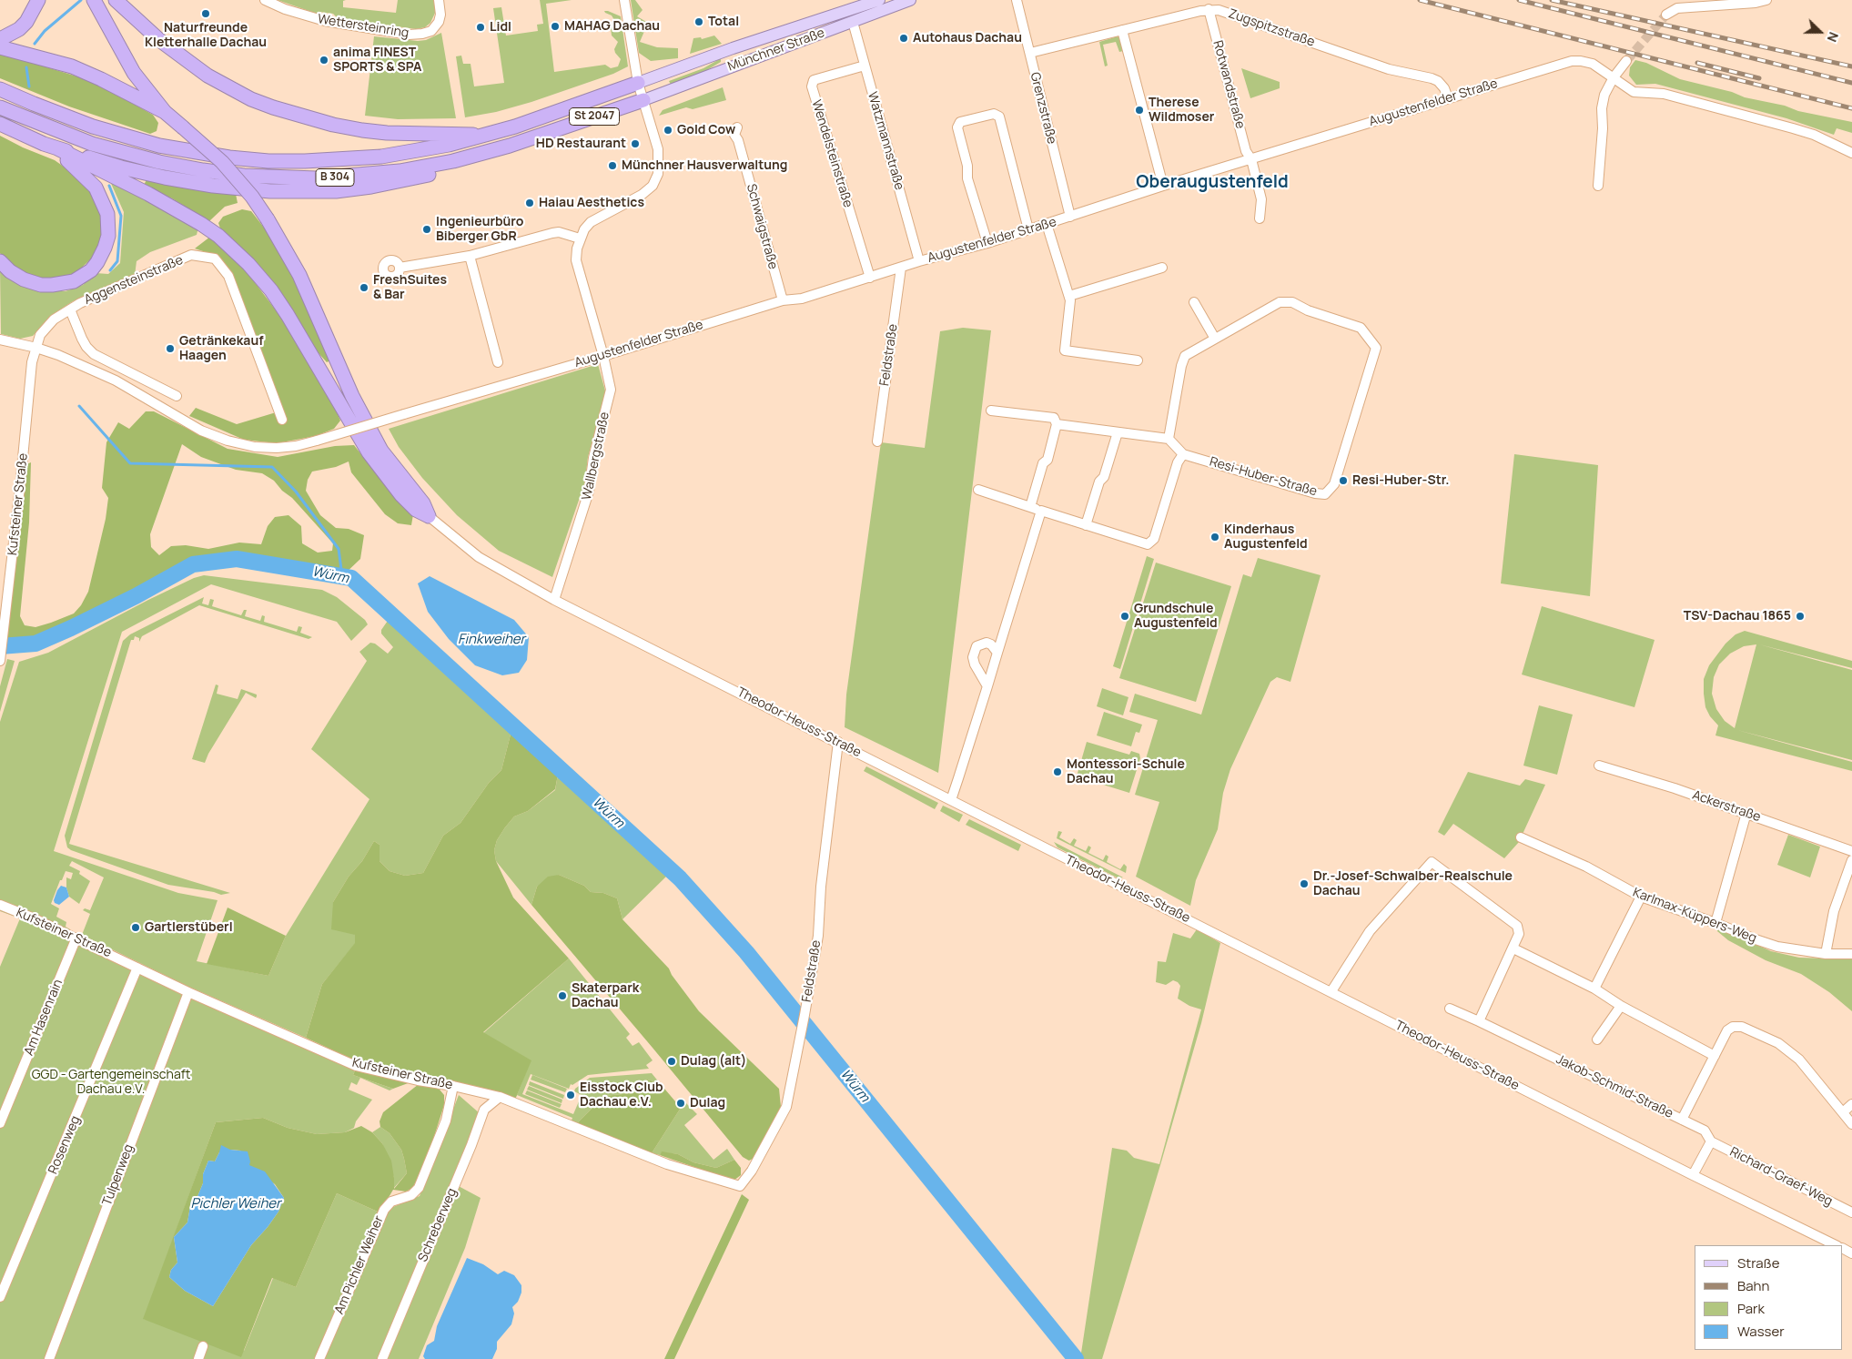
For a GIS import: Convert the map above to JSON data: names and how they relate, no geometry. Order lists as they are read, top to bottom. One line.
{"streets":{"highway":["St 2047","B 304"],"main road":["Münchner Straße"],"street":["Wettersteinring","Zugspitzstraße","Rotwandstraße","Augustenfelder Straße","Grenzstraße","Watzmannstraße","Wendelsteinstraße","Schwaigstraße","Aggensteinstraße","Feldstraße","Wallbergstraße","Resi-Huber-Straße","Kufsteiner Straße","Theodor-Heuss-Straße","Ackerstraße","Karlmax-Küppers-Weg","Am Hasenrain","Jakob-Schmid-Straße","Rosenweg","Tulpenweg","Richard-Graef-Weg","Schreberweg","Am Pichler Weiher"]},"crossings":[["Zugspitzstraße","Rotwandstraße"],["Zugspitzstraße","Augustenfelder Straße"],["Zugspitzstraße","Grenzstraße"],["Münchner Straße","St 2047"],["Münchner Straße","Watzmannstraße"],["Münchner Straße","Wallbergstraße"],["Rotwandstraße","Augustenfelder Straße"],["Augustenfelder Straße","Grenzstraße"],["Augustenfelder Straße","Watzmannstraße"],["Augustenfelder Straße","Wendelsteinstraße"],["Augustenfelder Straße","Schwaigstraße"],["Augustenfelder Straße","Aggensteinstraße"],["Augustenfelder Straße","Feldstraße"],["Augustenfelder Straße","Wallbergstraße"],["Augustenfelder Straße","Kufsteiner Straße"],["St 2047","B 304"],["St 2047","Wallbergstraße"],["Watzmannstraße","Wendelsteinstraße"],["Aggensteinstraße","Kufsteiner Straße"],["Feldstraße","Kufsteiner Straße"],["Feldstraße","Theodor-Heuss-Straße"],["Wallbergstraße","Theodor-Heuss-Straße"],["Kufsteiner Straße","Am Hasenrain"],["Kufsteiner Straße","Rosenweg"],["Kufsteiner Straße","Tulpenweg"],["Kufsteiner Straße","Schreberweg"],["Kufsteiner Straße","Am Pichler Weiher"],["Jakob-Schmid-Straße","Richard-Graef-Weg"]],"districts":["Oberaugustenfeld"],"water":["Würm","Finkweiher","Pichler Weiher"],"parks":["GGD - Gartengemeinschaft Dachau e.V."],"places":["Naturfreunde Kletterhalle Dachau","Total","MAHAG Dachau","Lidl","Autohaus Dachau","anima FINEST SPORTS & SPA","Therese Wildmoser","Gold Cow","HD Restaurant","Münchner Hausverwaltung","Haiau Aesthetics","Ingenieurbüro Biberger GbR","FreshSuites & Bar","Getränkekauf Haagen","Resi-Huber-Str.","Kinderhaus Augustenfeld","Grundschule Augustenfeld","TSV-Dachau 1865","Montessori-Schule Dachau","Dr.-Josef-Schwalber-Realschule Dachau","Gartlerstüberl","Skaterpark Dachau","Dulag (alt)","Eisstock Club Dachau e.V.","Dulag"],"legend":["Straße","Bahn","Park","Wasser"],"north":"right"}
